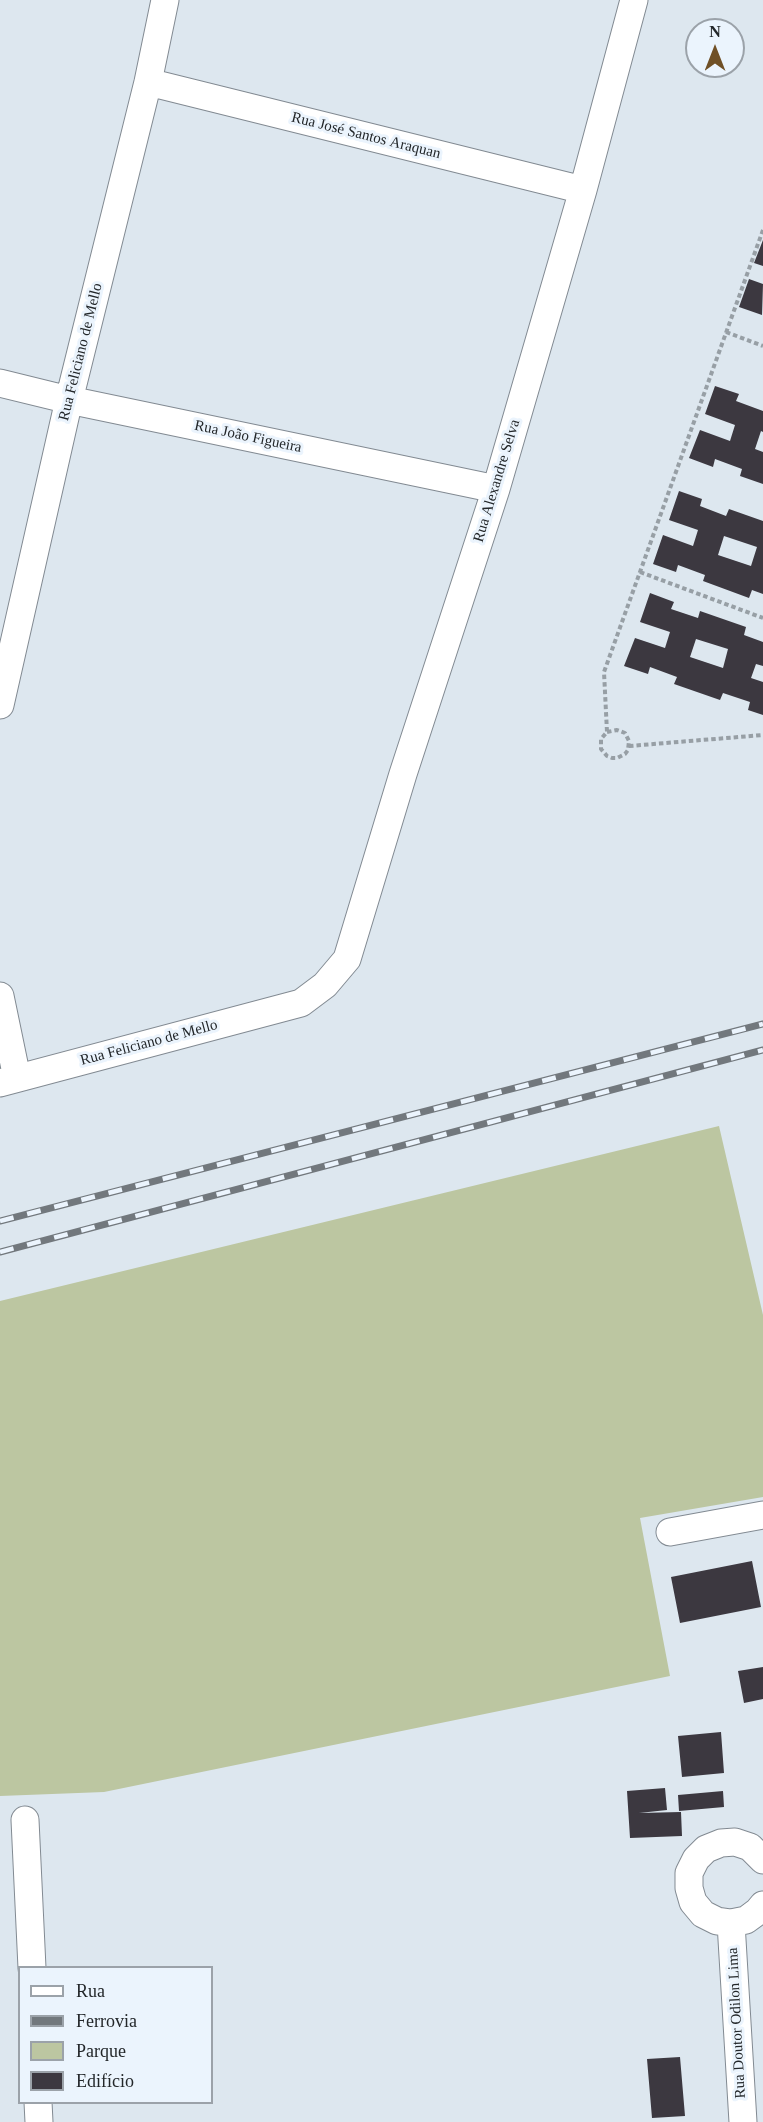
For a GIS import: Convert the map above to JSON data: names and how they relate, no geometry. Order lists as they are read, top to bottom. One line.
{"streets":{"street":["Rua José Santos Araquan","Rua Feliciano de Mello","Rua João Figueira","Rua Alexandre Selva","Rua Doutor Odilon Lima"]},"crossings":[["Rua José Santos Araquan","Rua Feliciano de Mello"],["Rua José Santos Araquan","Rua Alexandre Selva"],["Rua Feliciano de Mello","Rua João Figueira"],["Rua Feliciano de Mello","Rua Alexandre Selva"],["Rua João Figueira","Rua Alexandre Selva"]],"legend":["Rua","Ferrovia","Parque","Edifício"],"north":"top"}
